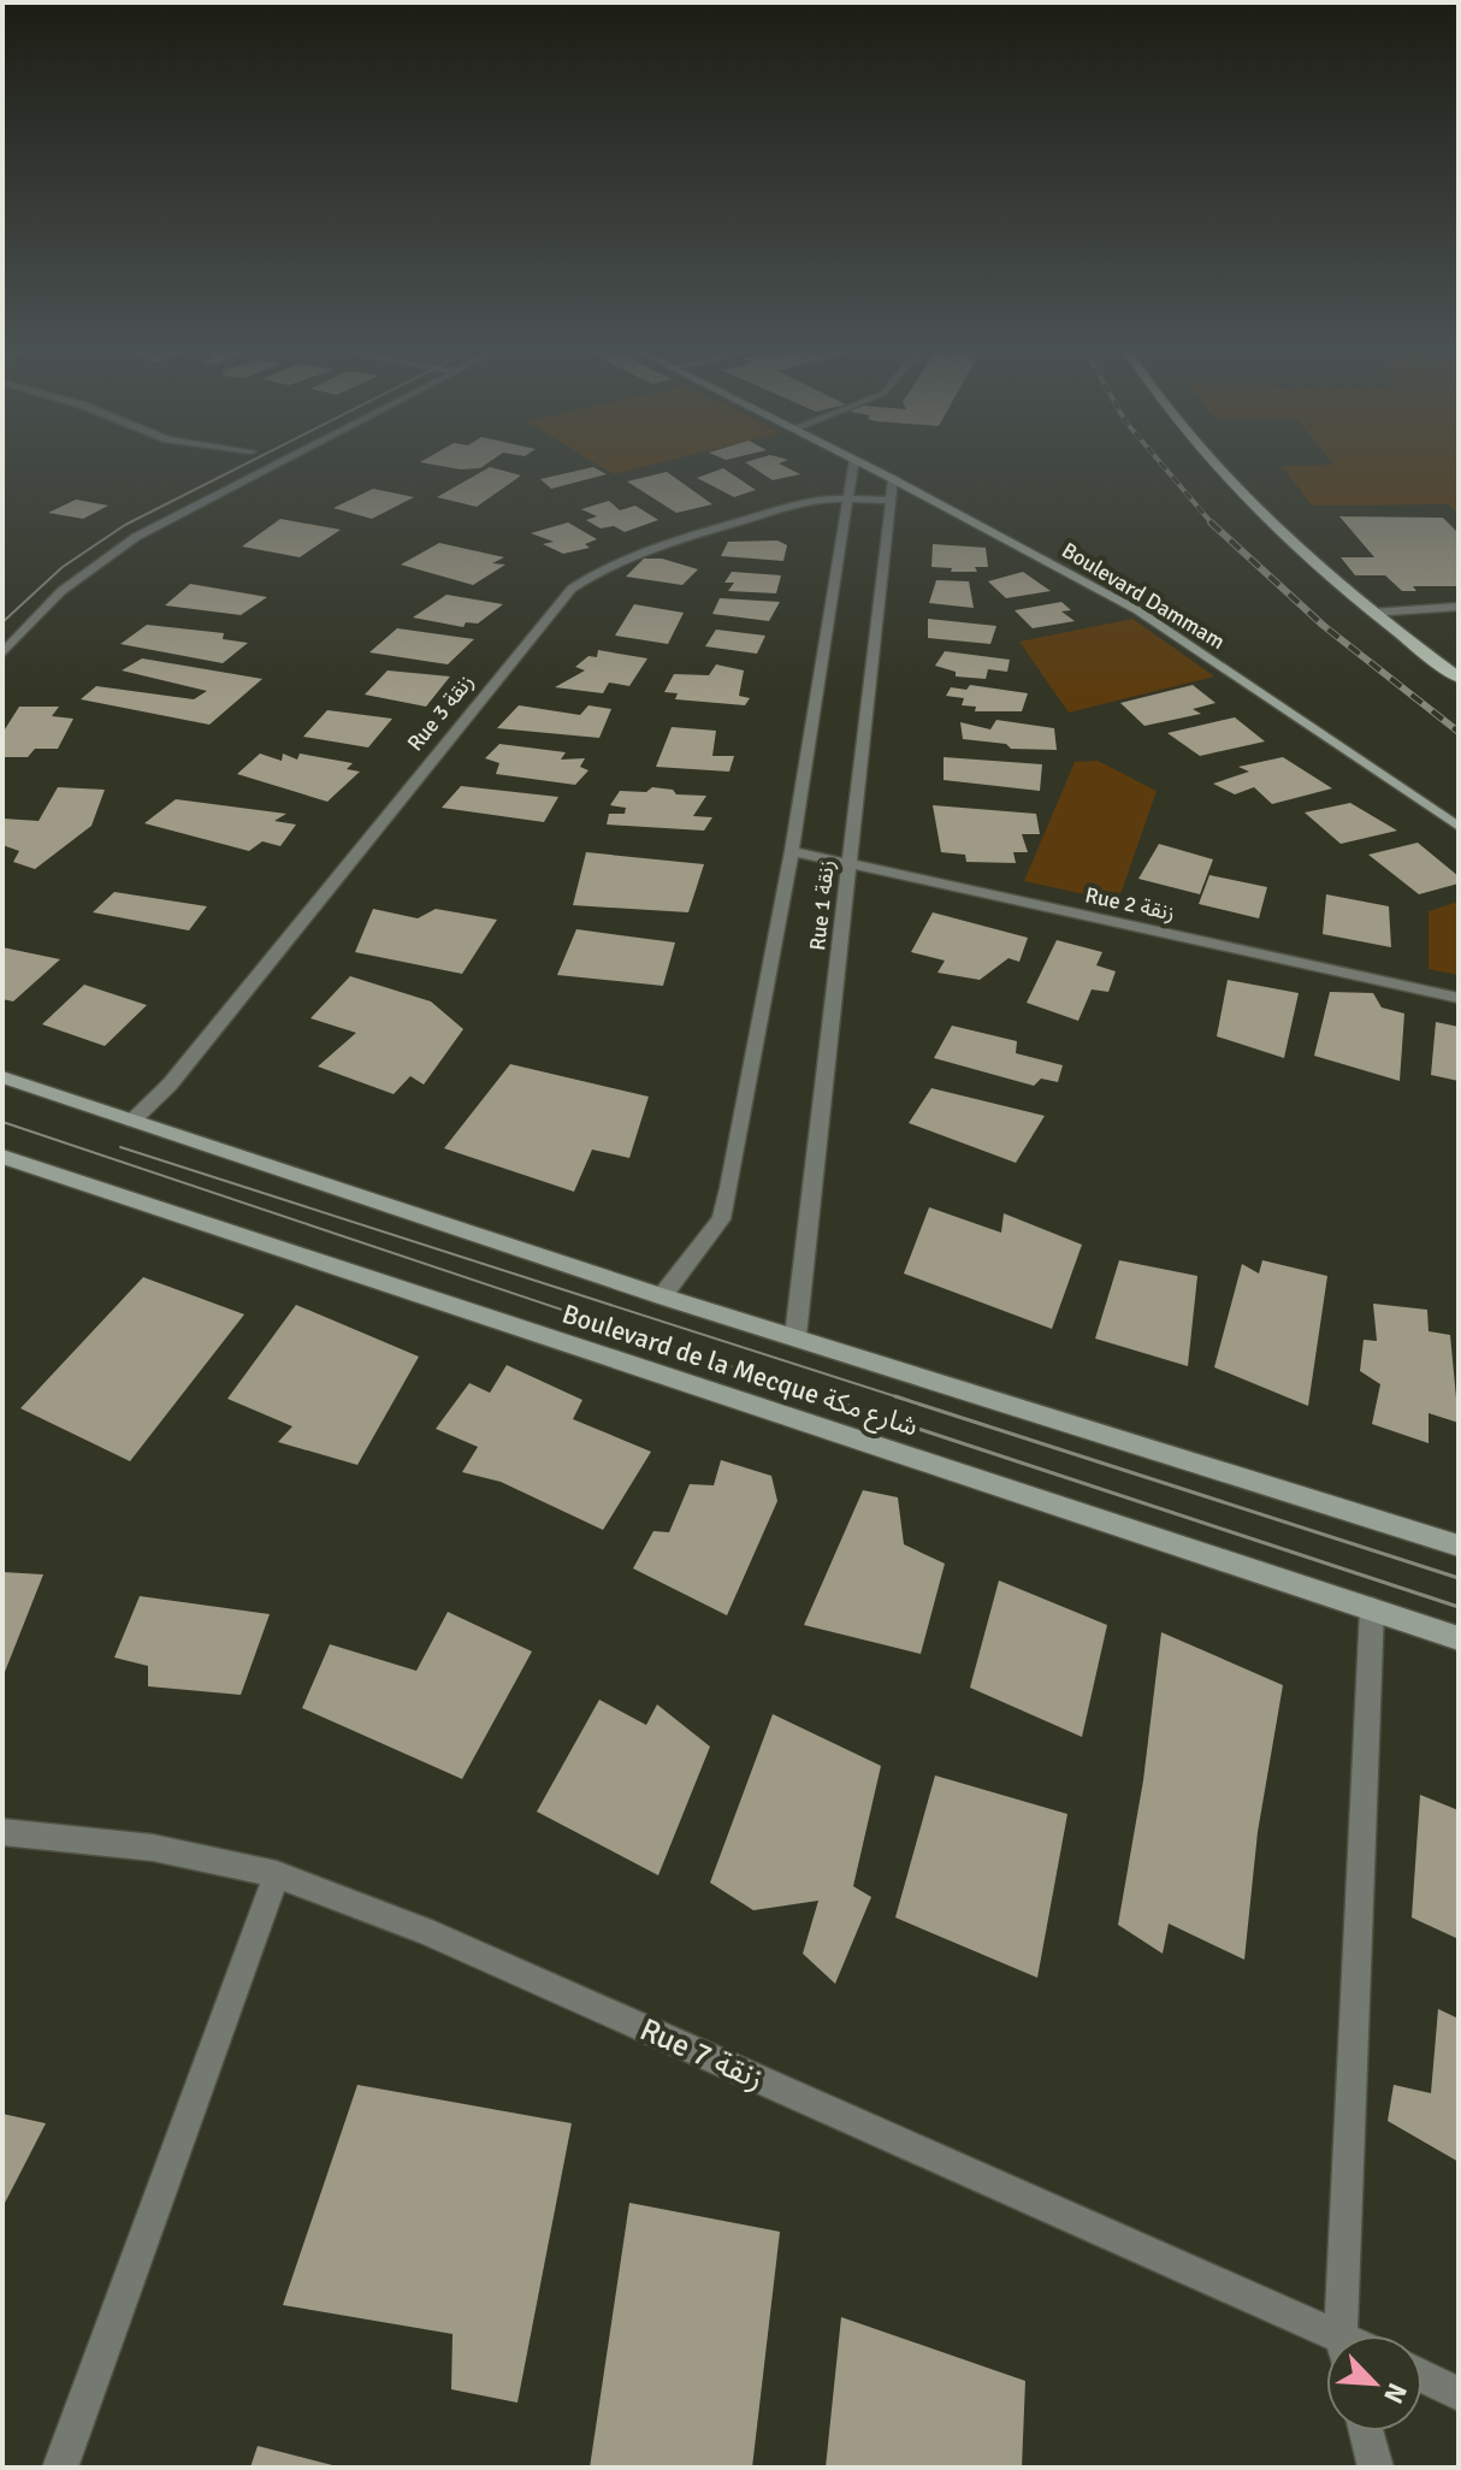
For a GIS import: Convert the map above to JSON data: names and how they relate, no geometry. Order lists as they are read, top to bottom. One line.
{"streets":{"main road":["Boulevard Dammam","Boulevard de la Mecque شارع مكة"],"street":["Rue 3 زنقة","Rue 2 زنقة","Rue 1 زنقة","Rue 7 زنقة"]},"crossings":[["Boulevard Dammam","Rue 1 زنقة"],["Rue 3 زنقة","Rue 1 زنقة"],["Rue 3 زنقة","Boulevard de la Mecque شارع مكة"],["Rue 2 زنقة","Rue 1 زنقة"],["Rue 1 زنقة","Boulevard de la Mecque شارع مكة"]],"north":"bottom right"}
